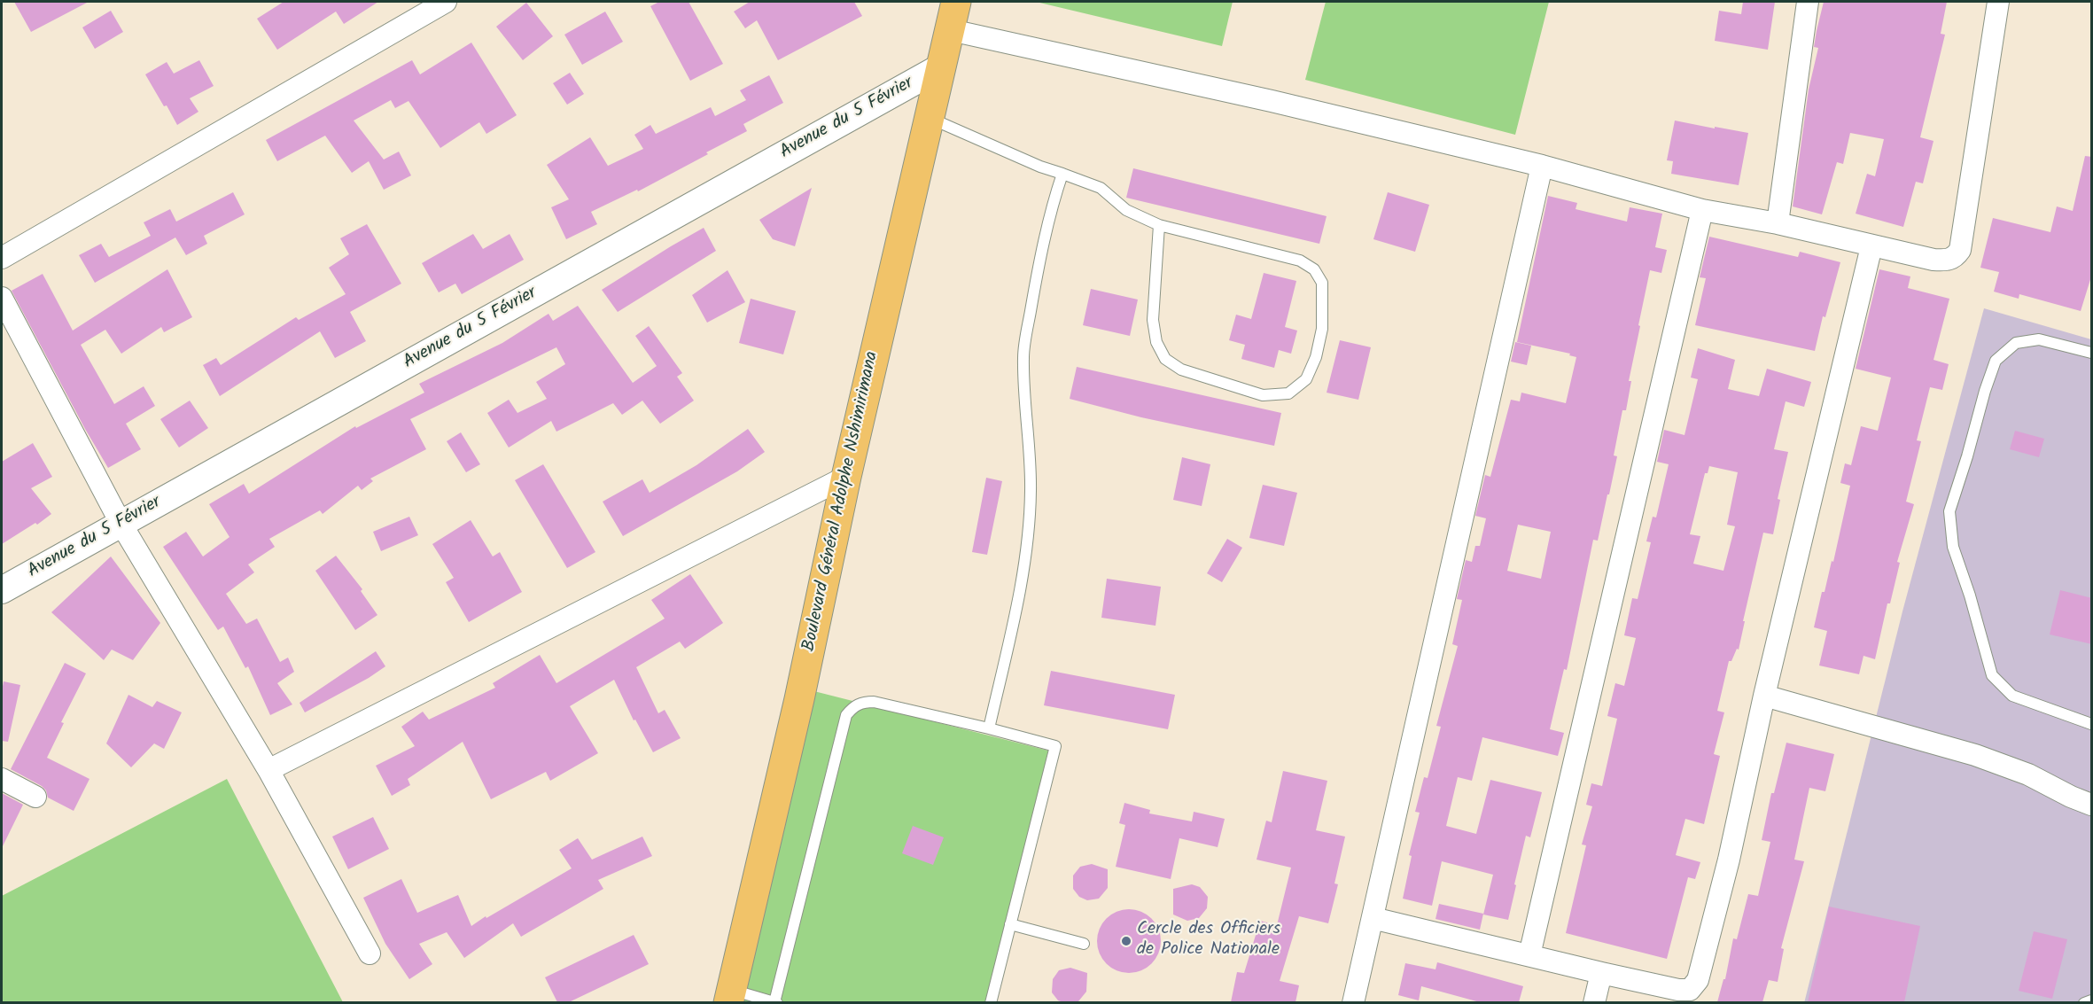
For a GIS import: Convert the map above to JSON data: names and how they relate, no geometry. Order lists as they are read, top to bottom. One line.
{"streets":{"main road":["Boulevard Général Adolphe Nshimirimana"],"street":["Avenue du 5 Février"]},"crossings":[["Avenue du 5 Février","Boulevard Général Adolphe Nshimirimana"]],"places":["Cercle des Officiers de Police Nationale"]}
